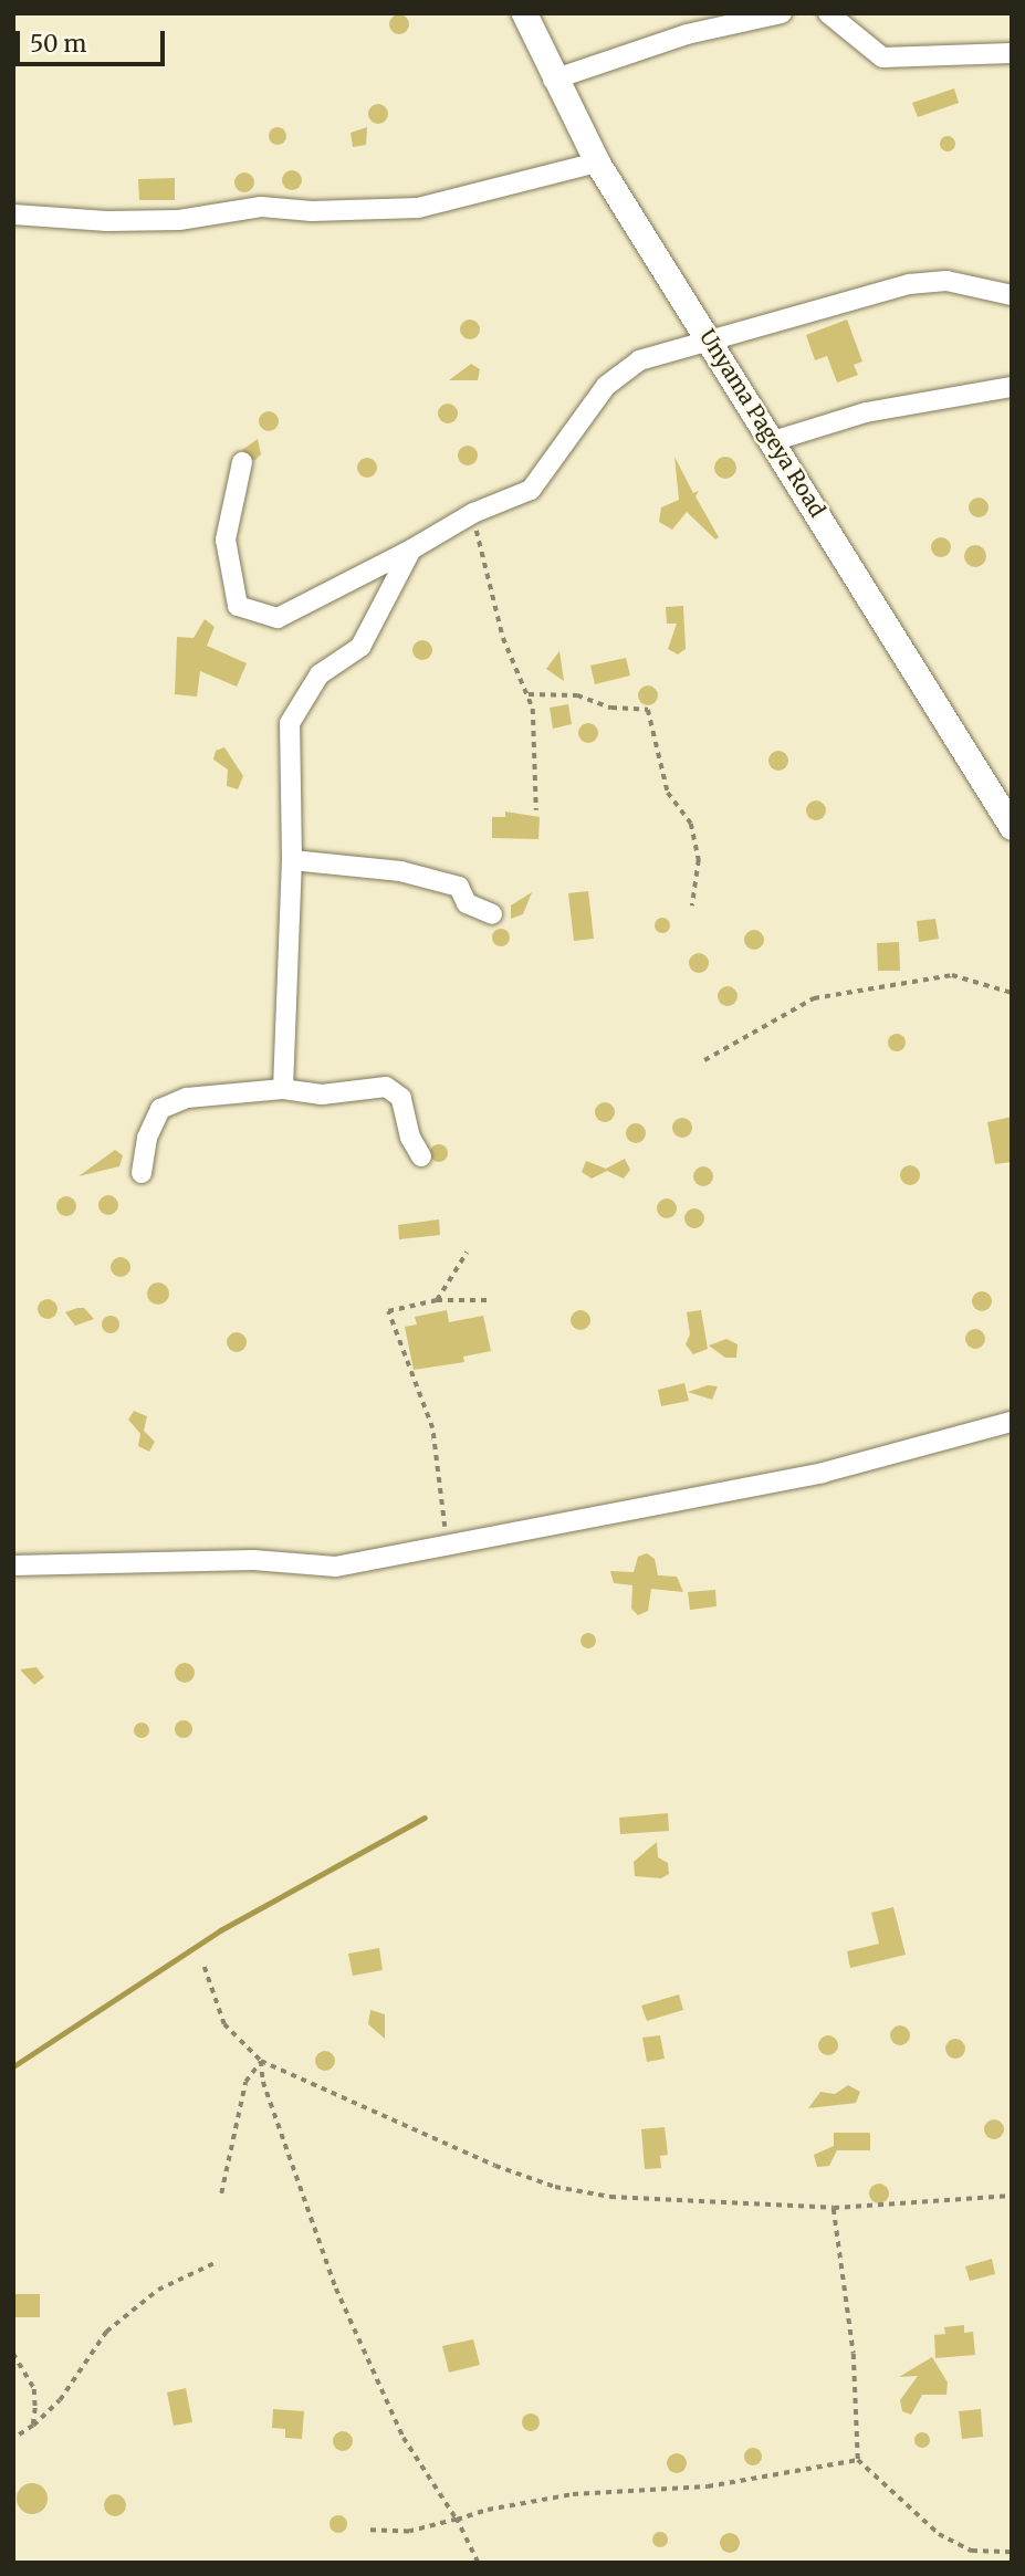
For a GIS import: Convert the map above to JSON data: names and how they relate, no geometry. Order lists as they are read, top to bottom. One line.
{"streets":{"street":["Unyama Pageya Road"]},"scale_bar":"50 m"}
